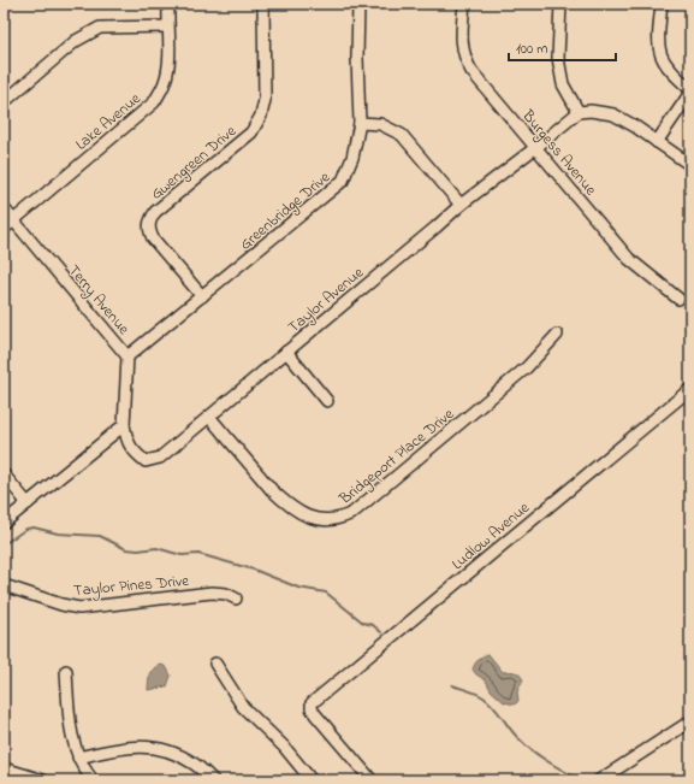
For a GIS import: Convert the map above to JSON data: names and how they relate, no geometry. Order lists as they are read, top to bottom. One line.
{"streets":{"street":["Lake Avenue","Burgess Avenue","Gwengreen Drive","Greenbridge Drive","Terry Avenue","Taylor Avenue","Bridgeport Place Drive","Ludlow Avenue","Taylor Pines Drive"]},"crossings":[["Lake Avenue","Terry Avenue"],["Burgess Avenue","Taylor Avenue"],["Gwengreen Drive","Greenbridge Drive"],["Greenbridge Drive","Terry Avenue"],["Terry Avenue","Taylor Avenue"],["Taylor Avenue","Bridgeport Place Drive"]],"scale_bar":"100 m"}
